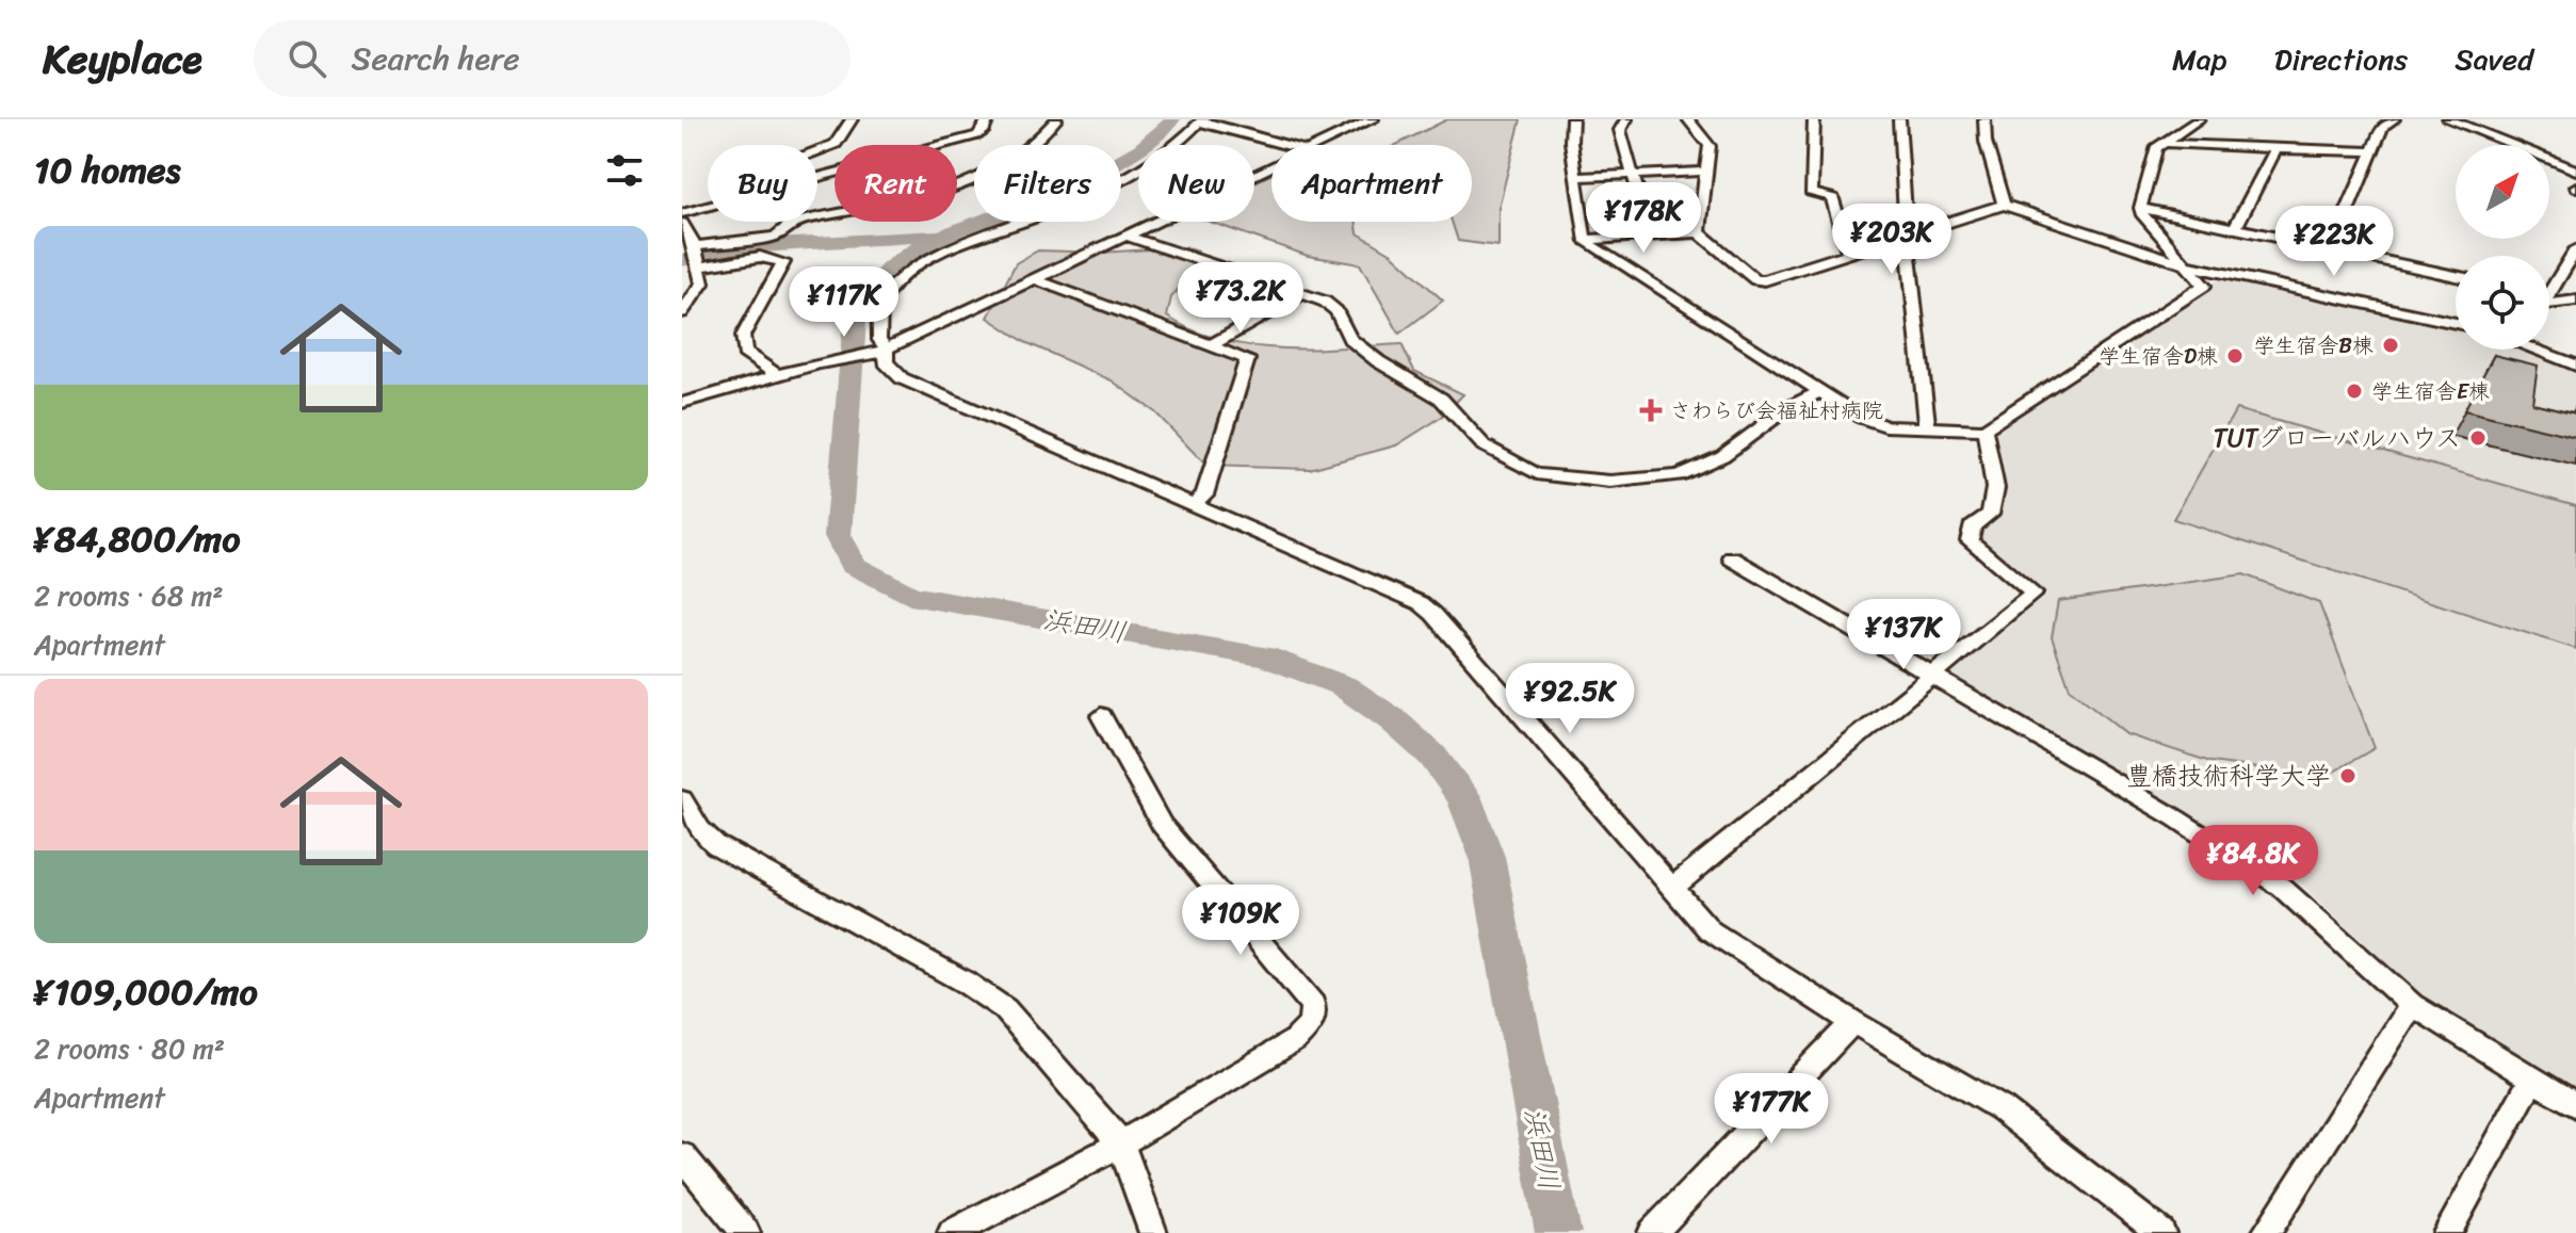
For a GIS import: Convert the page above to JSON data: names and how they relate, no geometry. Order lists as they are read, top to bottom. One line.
{"water":["浜田川"],"places":{"other":["学生宿舎B棟","学生宿舎D棟","学生宿舎E棟","TUTグローバルハウス","豊橋技術科学大学"],"health":["さわらび会福祉村病院"]},"north":"top right","page":{"header":"Keyplace","search":"Search here","nav":["Map","Directions","Saved"],"heading":"10 homes","chip":["Buy","Rent","Filters","New","Apartment"],"price":["¥178K","¥203K","¥223K","¥73.2K","¥117K","¥137K","¥92.5K","¥84.8K","¥109K","¥177K"],"list":[{"name":"¥84,800/mo","note":"2 rooms · 68 m² · Apartment"},{"name":"¥109,000/mo","note":"2 rooms · 80 m² · Apartment"}]}}
